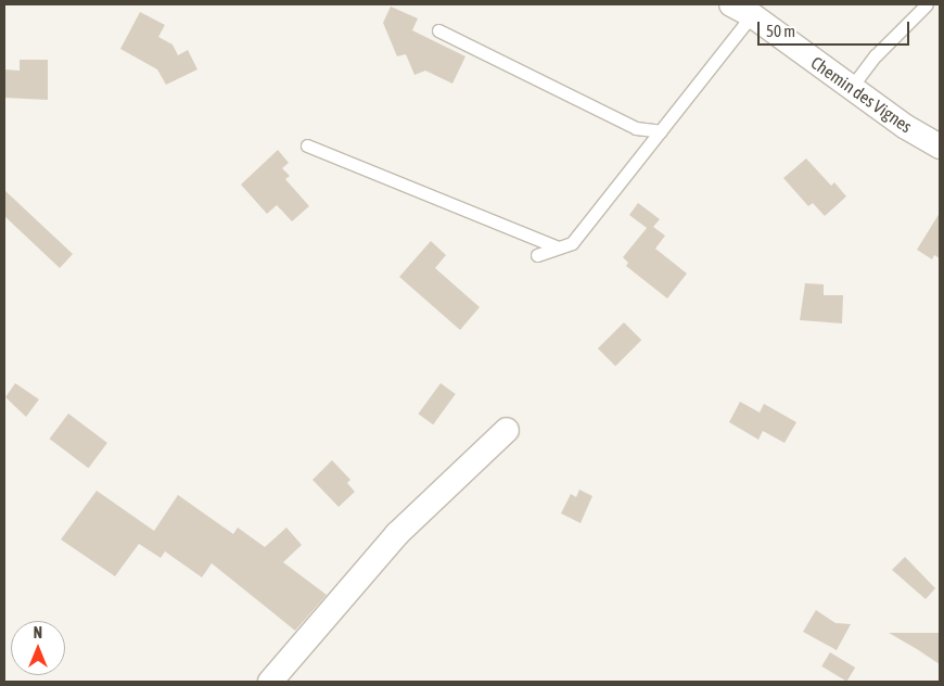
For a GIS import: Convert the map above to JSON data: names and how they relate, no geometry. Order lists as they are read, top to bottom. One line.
{"streets":{"street":["Chemin des Vignes"]},"scale_bar":"50 m","north":"top"}
